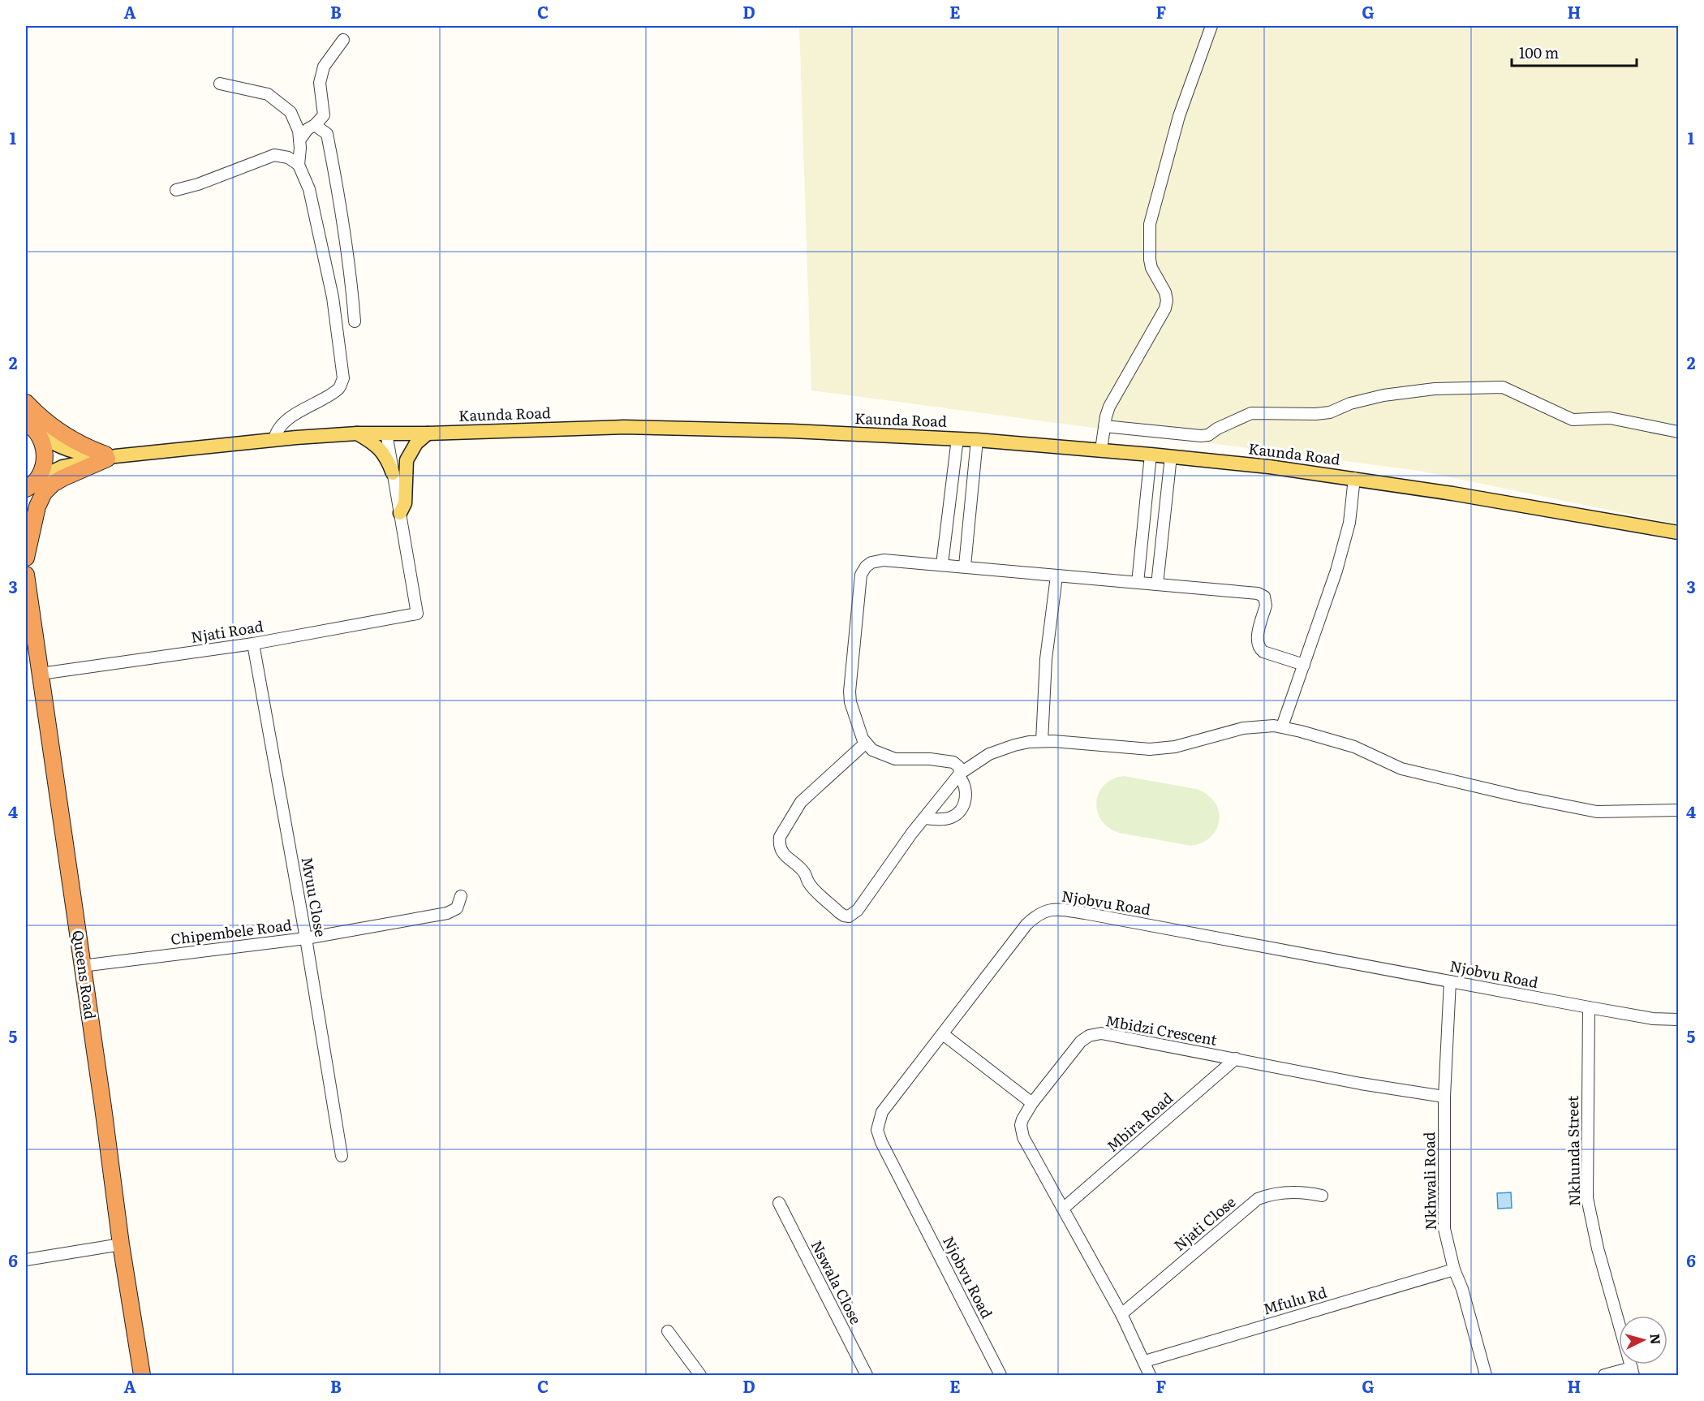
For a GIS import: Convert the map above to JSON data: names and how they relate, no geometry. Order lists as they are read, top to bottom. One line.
{"streets":{"highway":["Queens Road"],"main road":["Kaunda Road"],"street":["Njati Road","Mvuu Close","Njobvu Road","Chipembele Road","Mbidzi Crescent","Mbira Road","Nkhunda Street","Nkhwali Road","Njati Close","Nswala Close","Mfulu Rd"]},"crossings":[["Njati Road","Mvuu Close"],["Njati Road","Queens Road"],["Mvuu Close","Chipembele Road"],["Njobvu Road","Nkhunda Street"],["Njobvu Road","Nkhwali Road"],["Chipembele Road","Queens Road"],["Mbidzi Crescent","Mbira Road"],["Mbidzi Crescent","Nkhwali Road"],["Mbidzi Crescent","Njati Close"],["Mbidzi Crescent","Mfulu Rd"],["Nkhwali Road","Mfulu Rd"]],"scale_bar":"100 m","north":"right","grid":{"columns":["A","B","C","D","E","F","G","H"],"rows":["1","2","3","4","5","6"]}}
